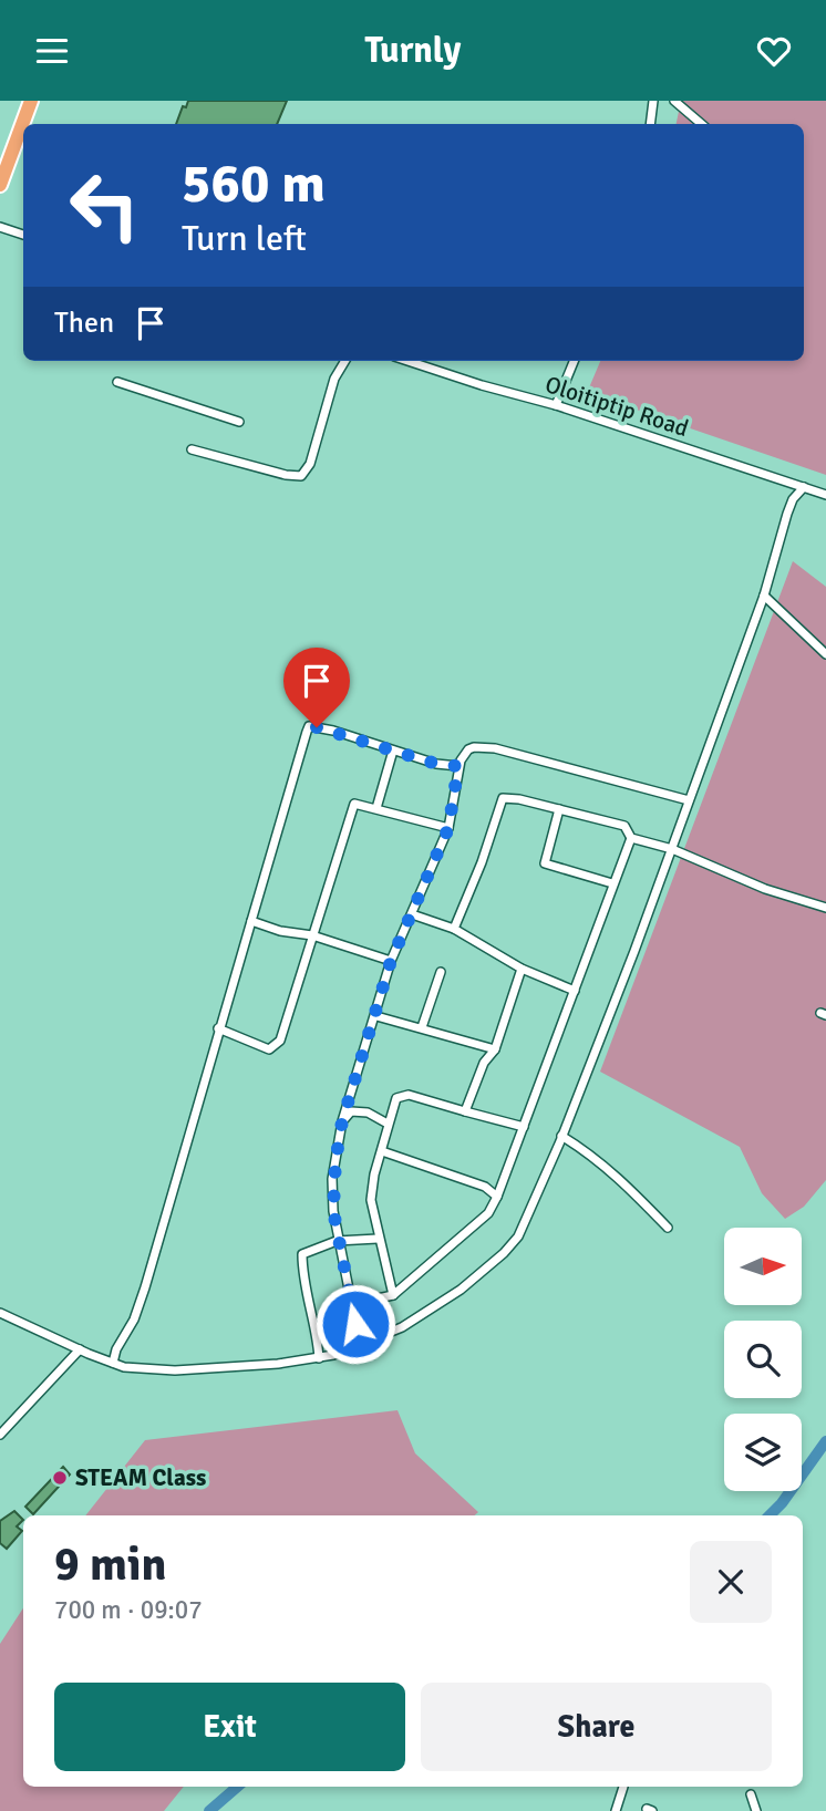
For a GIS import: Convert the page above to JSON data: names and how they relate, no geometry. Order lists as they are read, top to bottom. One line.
{"streets":{"street":["Oloitiptip Road"]},"places":["STEAM Class"],"north":"right","page":{"header":"Turnly","turn":["560 m","Turn left"],"then":"Then","heading":["9 min","700 m · 09:07"],"buttons":["Exit","Share"]}}
